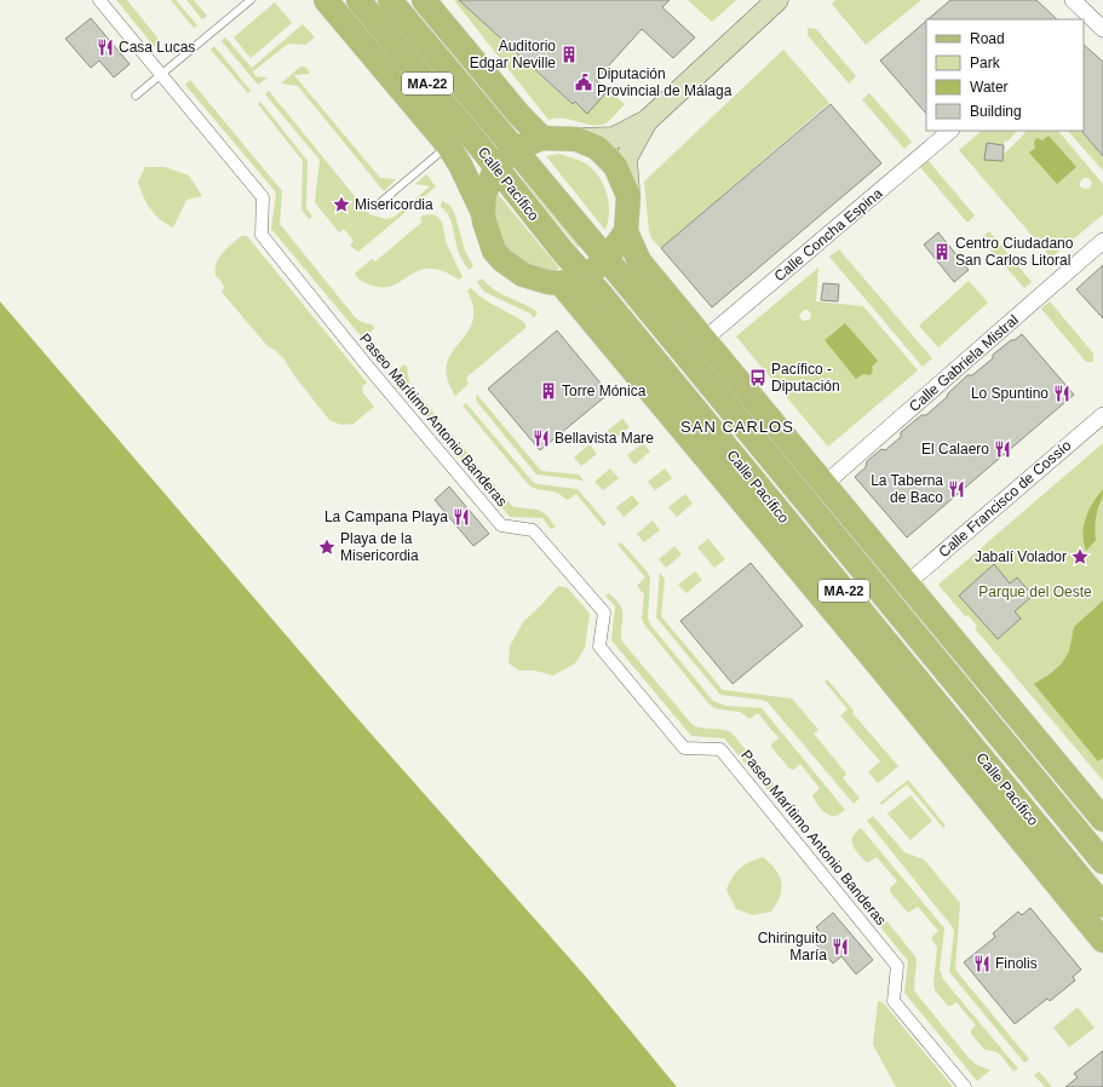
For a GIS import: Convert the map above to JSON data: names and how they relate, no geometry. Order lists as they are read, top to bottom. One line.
{"streets":{"main road":["MA-22","Calle Pacífico"],"street":["Calle Concha Espina","Calle Gabriela Mistral","Paseo Marítimo Antonio Banderas","Calle Francisco de Cossío"]},"districts":["SAN CARLOS"],"parks":["Parque del Oeste"],"places":{"restaurant":["Casa Lucas","Lo Spuntino","Bellavista Mare","El Calaero","La Taberna de Baco","La Campana Playa","Chiringuito María","Finolis"],"building":["Auditorio Edgar Neville","Centro Ciudadano San Carlos Litoral","Torre Mónica"],"public building":["Diputación Provincial de Málaga"],"place":["Misericordia","Playa de la Misericordia","Jabalí Volador"],"bus stop":["Pacífico - Diputación"]},"legend":["Road","Park","Water","Building"]}
